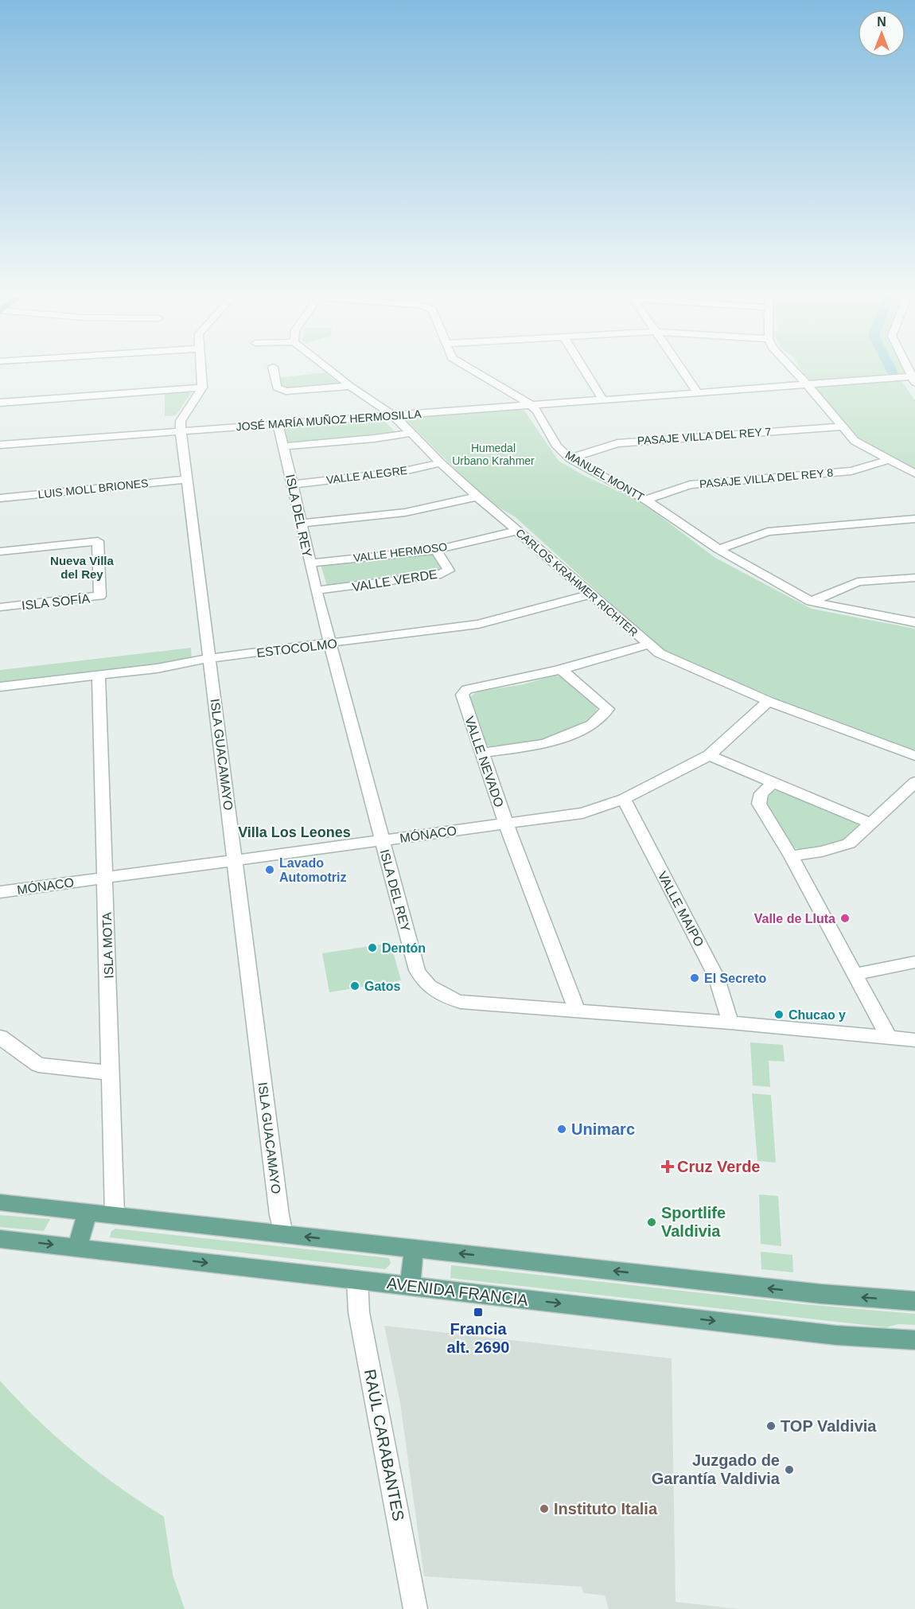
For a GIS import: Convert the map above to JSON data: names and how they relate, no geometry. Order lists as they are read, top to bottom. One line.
{"streets":{"main road":["AVENIDA FRANCIA"],"street":["JOSÉ MARÍA MUÑOZ HERMOSILLA","PASAJE VILLA DEL REY 7","VALLE ALEGRE","MANUEL MONTT","PASAJE VILLA DEL REY 8","LUIS MOLL BRIONES","ISLA DEL REY","VALLE HERMOSO","VALLE VERDE","CARLOS KRAHMER RICHTER","ISLA SOFÍA","ESTOCOLMO","ISLA GUACAMAYO","VALLE NEVADO","MÓNACO","VALLE MAIPO","ISLA MOTA","RAÚL CARABANTES"]},"crossings":[["JOSÉ MARÍA MUÑOZ HERMOSILLA","MANUEL MONTT"],["JOSÉ MARÍA MUÑOZ HERMOSILLA","ISLA DEL REY"],["JOSÉ MARÍA MUÑOZ HERMOSILLA","CARLOS KRAHMER RICHTER"],["JOSÉ MARÍA MUÑOZ HERMOSILLA","ISLA GUACAMAYO"],["PASAJE VILLA DEL REY 7","MANUEL MONTT"],["VALLE ALEGRE","ISLA DEL REY"],["VALLE ALEGRE","CARLOS KRAHMER RICHTER"],["MANUEL MONTT","PASAJE VILLA DEL REY 8"],["LUIS MOLL BRIONES","ISLA GUACAMAYO"],["ISLA DEL REY","VALLE HERMOSO"],["ISLA DEL REY","VALLE VERDE"],["ISLA DEL REY","ESTOCOLMO"],["ISLA DEL REY","VALLE NEVADO"],["ISLA DEL REY","MÓNACO"],["ISLA DEL REY","VALLE MAIPO"],["VALLE HERMOSO","VALLE VERDE"],["VALLE HERMOSO","CARLOS KRAHMER RICHTER"],["CARLOS KRAHMER RICHTER","ESTOCOLMO"],["CARLOS KRAHMER RICHTER","VALLE NEVADO"],["CARLOS KRAHMER RICHTER","MÓNACO"],["ESTOCOLMO","ISLA GUACAMAYO"],["ESTOCOLMO","ISLA MOTA"],["ISLA GUACAMAYO","MÓNACO"],["VALLE NEVADO","MÓNACO"],["MÓNACO","VALLE MAIPO"],["MÓNACO","ISLA MOTA"],["AVENIDA FRANCIA","RAÚL CARABANTES"]],"districts":["Nueva Villa del Rey","Villa Los Leones"],"parks":["Humedal Urbano Krahmer"],"places":{"other":["Lavado Automotriz","Valle de Lluta","Dentón","El Secreto","Gatos","Chucao y","Unimarc","Sportlife Valdivia","TOP Valdivia","Juzgado de Garantía Valdivia","Instituto Italia"],"health":["Cruz Verde"],"transit":["Francia alt. 2690"]},"north":"top"}
